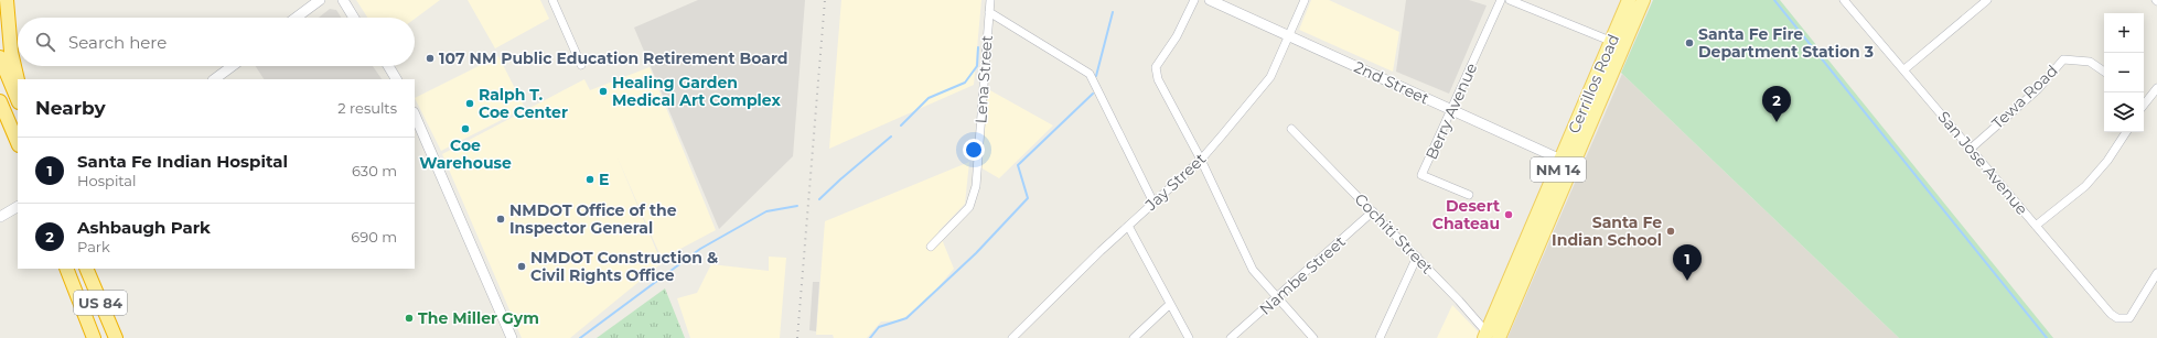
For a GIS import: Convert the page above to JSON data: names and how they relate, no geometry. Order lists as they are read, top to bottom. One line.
{"streets":{"highway":["US 84"],"main road":["Cerrillos Road","NM 14"],"street":["Lena Street","2nd Street","Tewa Road","Berry Avenue","San Jose Avenue","Jay Street","Cochiti Street","Nambe Street"]},"crossings":[["2nd Street","Cerrillos Road"],["2nd Street","Berry Avenue"],["2nd Street","Jay Street"],["Cerrillos Road","Cochiti Street"],["Tewa Road","San Jose Avenue"],["Cochiti Street","Nambe Street"]],"places":["Santa Fe Fire Department Station 3","107 NM Public Education Retirement Board","Healing Garden Medical Art Complex","Ralph T. Coe Center","Coe Warehouse","E","Desert Chateau","NMDOT Office of the Inspector General","Santa Fe Indian School","NMDOT Construction & Civil Rights Office","The Miller Gym"],"page":{"map_buttons":["+","−"],"search":"Search here","heading":["Nearby","2 results"],"pins":["2","1"],"list":[{"mark":"1","name":"Santa Fe Indian Hospital","note":"Hospital","value":"630 m"},{"mark":"2","name":"Ashbaugh Park","note":"Park","value":"690 m"}]}}
